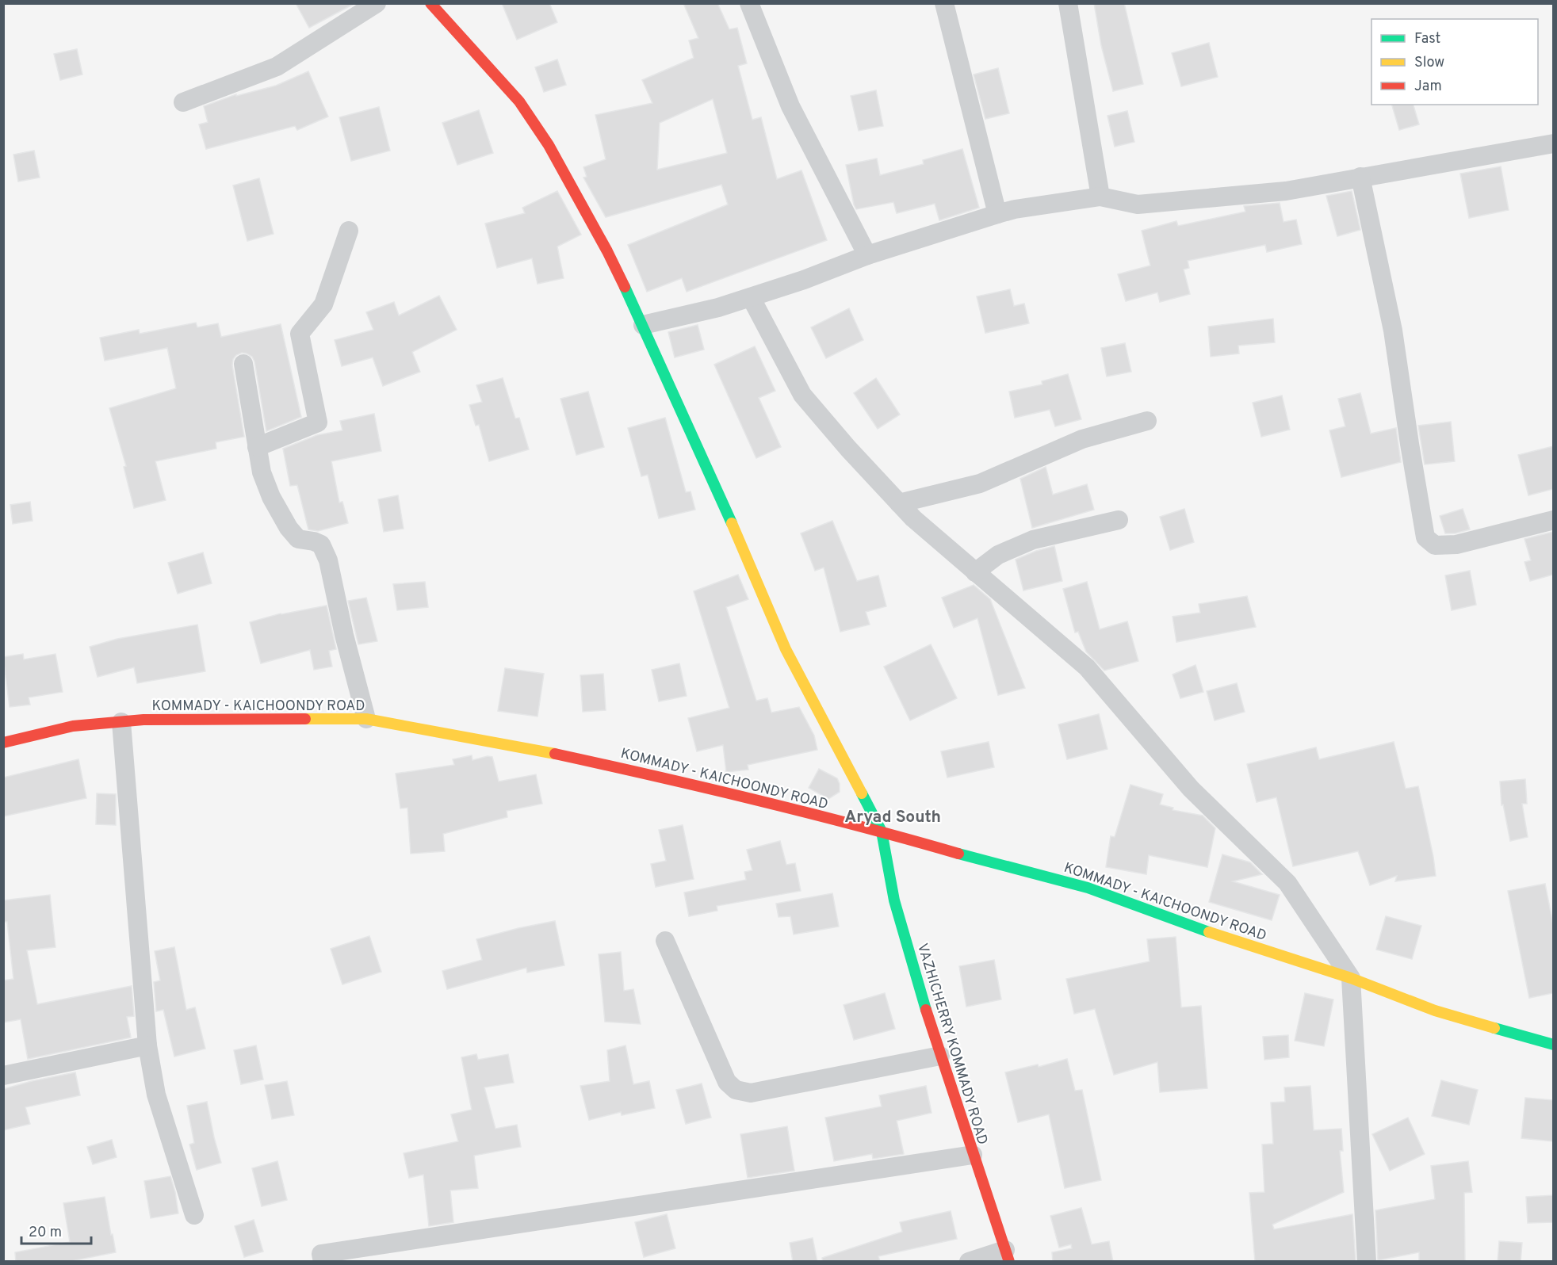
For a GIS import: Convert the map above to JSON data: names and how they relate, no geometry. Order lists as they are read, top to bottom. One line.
{"streets":{"main road":["KOMMADY - KAICHOONDY ROAD","VAZHICHERRY KOMMADY ROAD"]},"crossings":[["KOMMADY - KAICHOONDY ROAD","VAZHICHERRY KOMMADY ROAD"]],"districts":["Aryad South"],"legend":["Fast","Slow","Jam"],"scale_bar":"20 m"}
